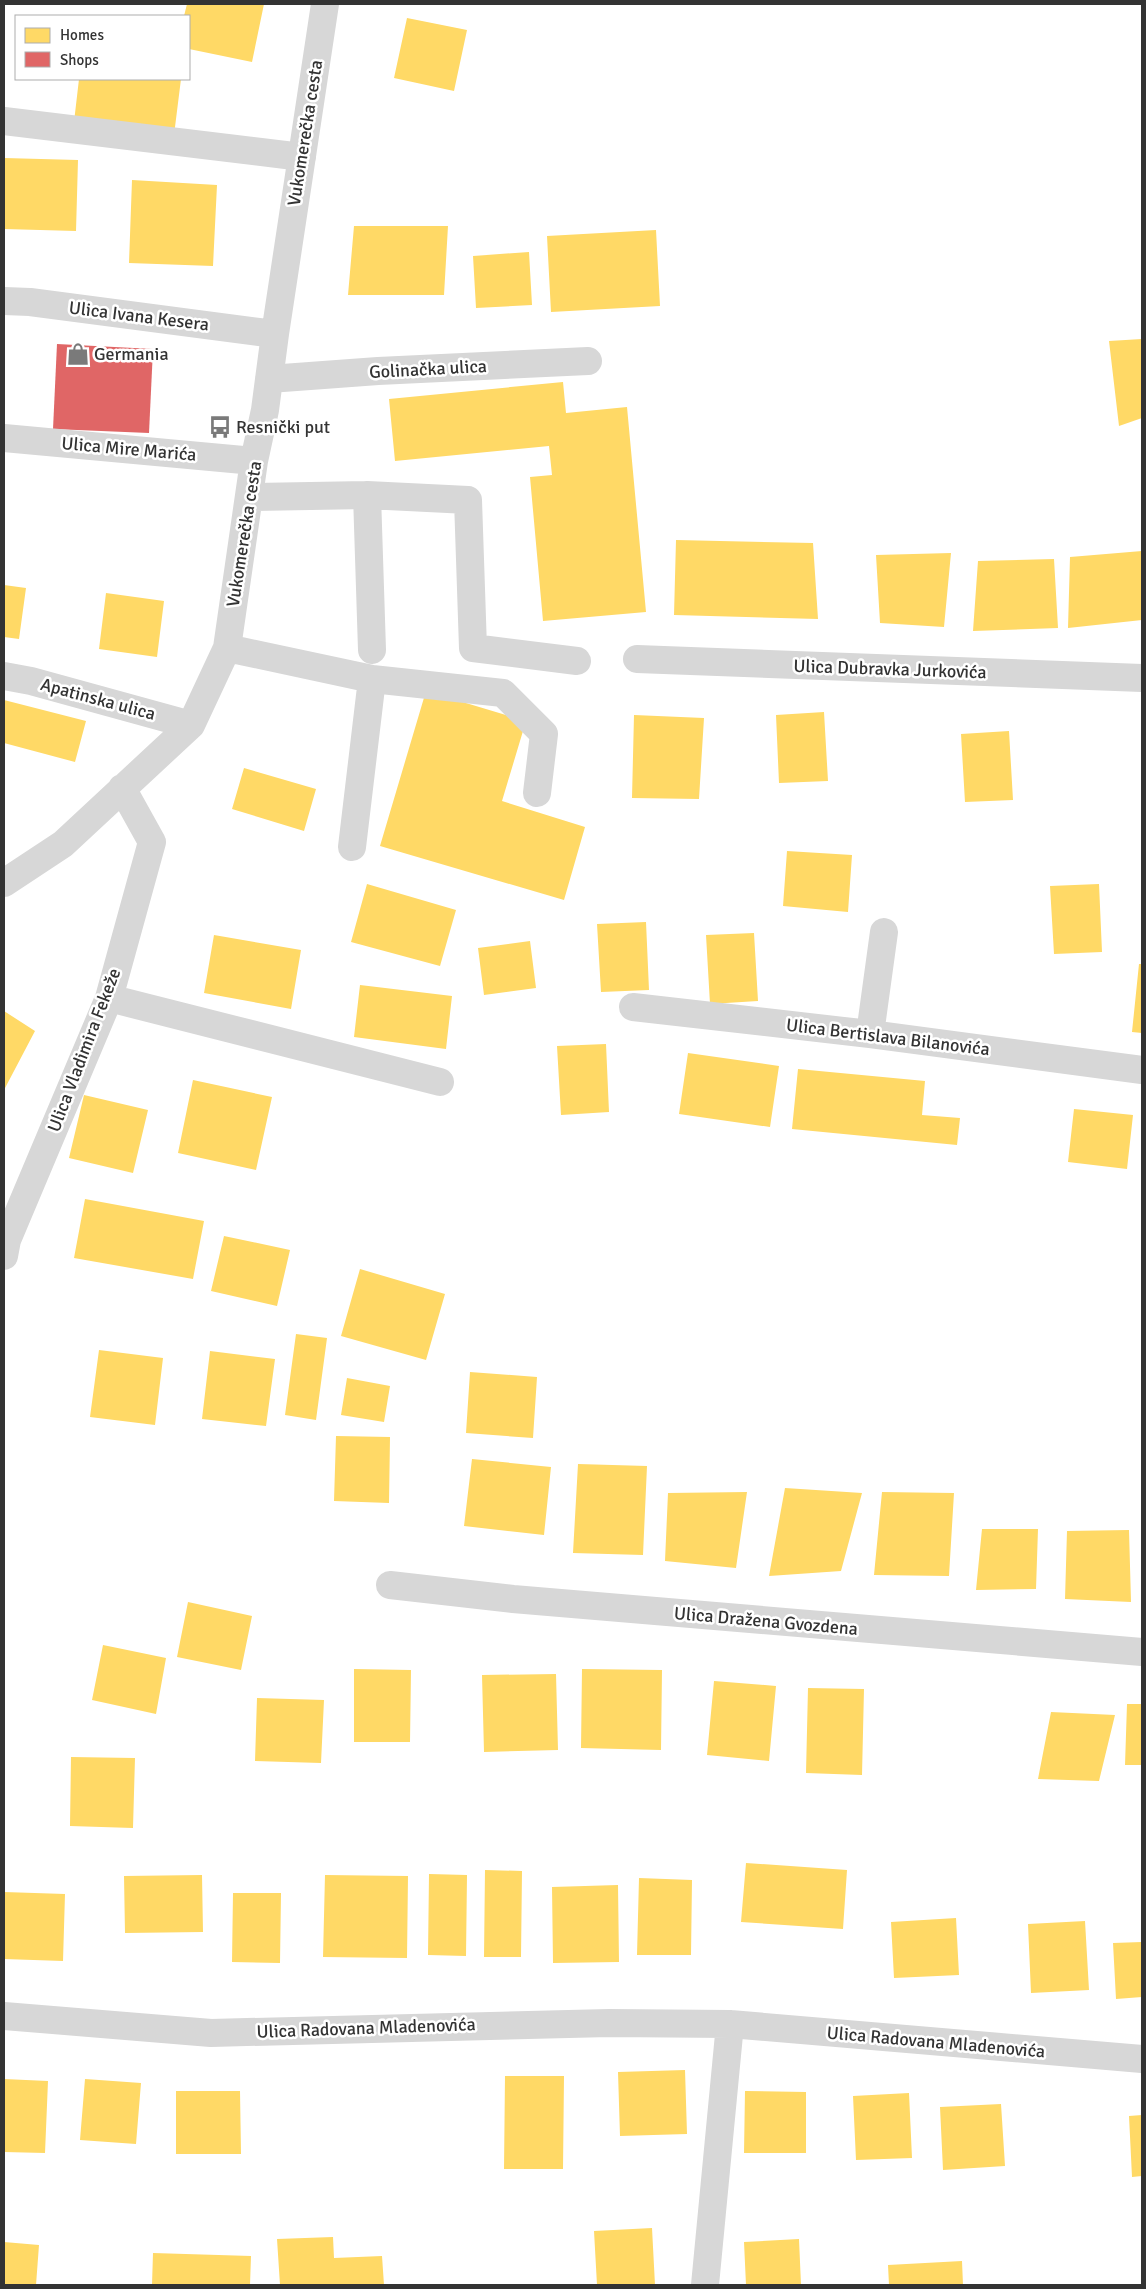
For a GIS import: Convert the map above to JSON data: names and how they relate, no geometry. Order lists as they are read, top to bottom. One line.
{"streets":{"street":["Vukomerečka cesta","Ulica Ivana Kesera","Golinačka ulica","Ulica Mire Marića","Ulica Dubravka Jurkovića","Apatinska ulica","Ulica Bertislava Bilanovića","Ulica Vladimira Fekeže","Ulica Dražena Gvozdena","Ulica Radovana Mladenovića"]},"crossings":[["Vukomerečka cesta","Ulica Ivana Kesera"],["Vukomerečka cesta","Golinačka ulica"],["Vukomerečka cesta","Ulica Mire Marića"],["Vukomerečka cesta","Apatinska ulica"],["Vukomerečka cesta","Ulica Vladimira Fekeže"]],"places":{"shop":["Germania"],"bus stop":["Resnički put"]},"legend":["Homes","Shops"]}
